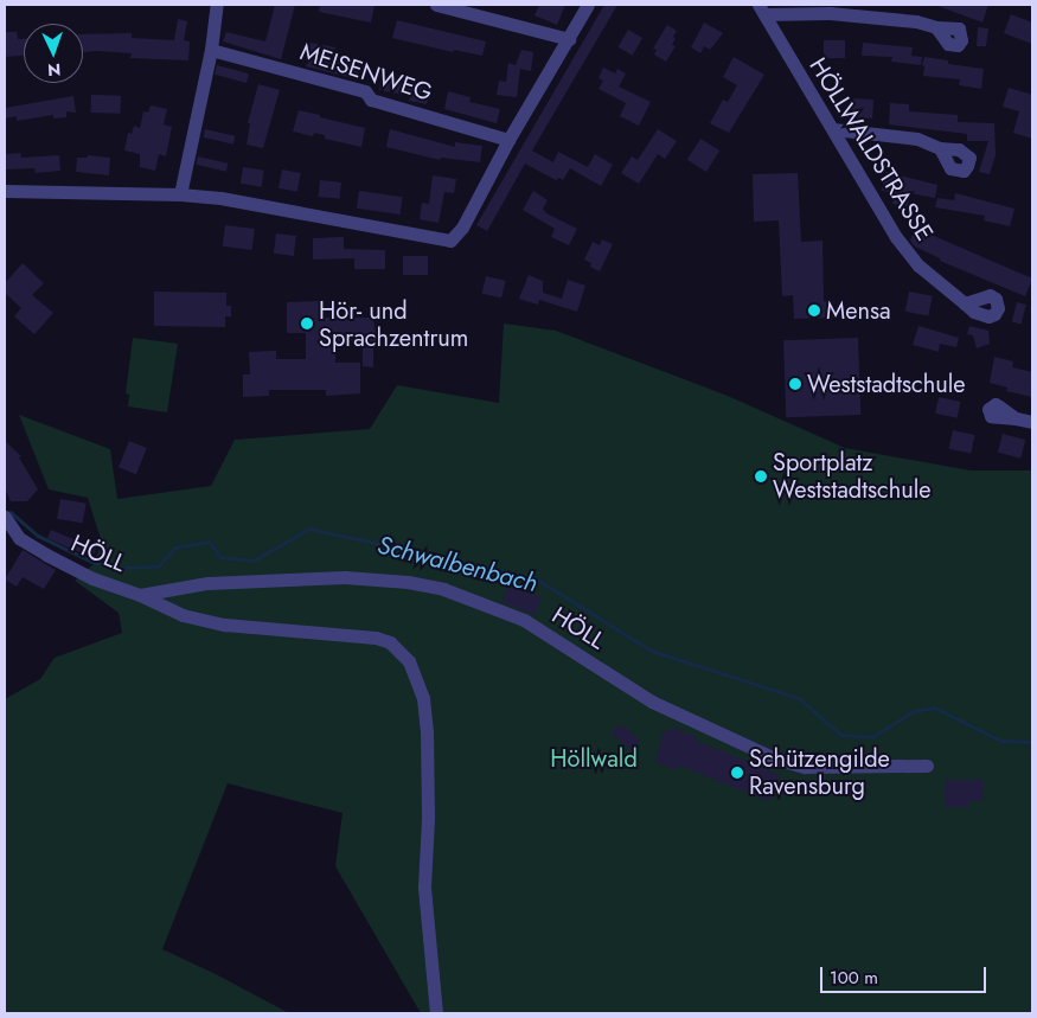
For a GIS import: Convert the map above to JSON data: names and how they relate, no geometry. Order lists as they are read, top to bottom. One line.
{"streets":{"street":["MEISENWEG","HÖLLWALDSTRASSE","HÖLL"]},"water":["Schwalbenbach"],"parks":["Höllwald"],"places":["Mensa","Hör- und Sprachzentrum","Weststadtschule","Sportplatz Weststadtschule","Schützengilde Ravensburg"],"scale_bar":"100 m","north":"bottom"}
